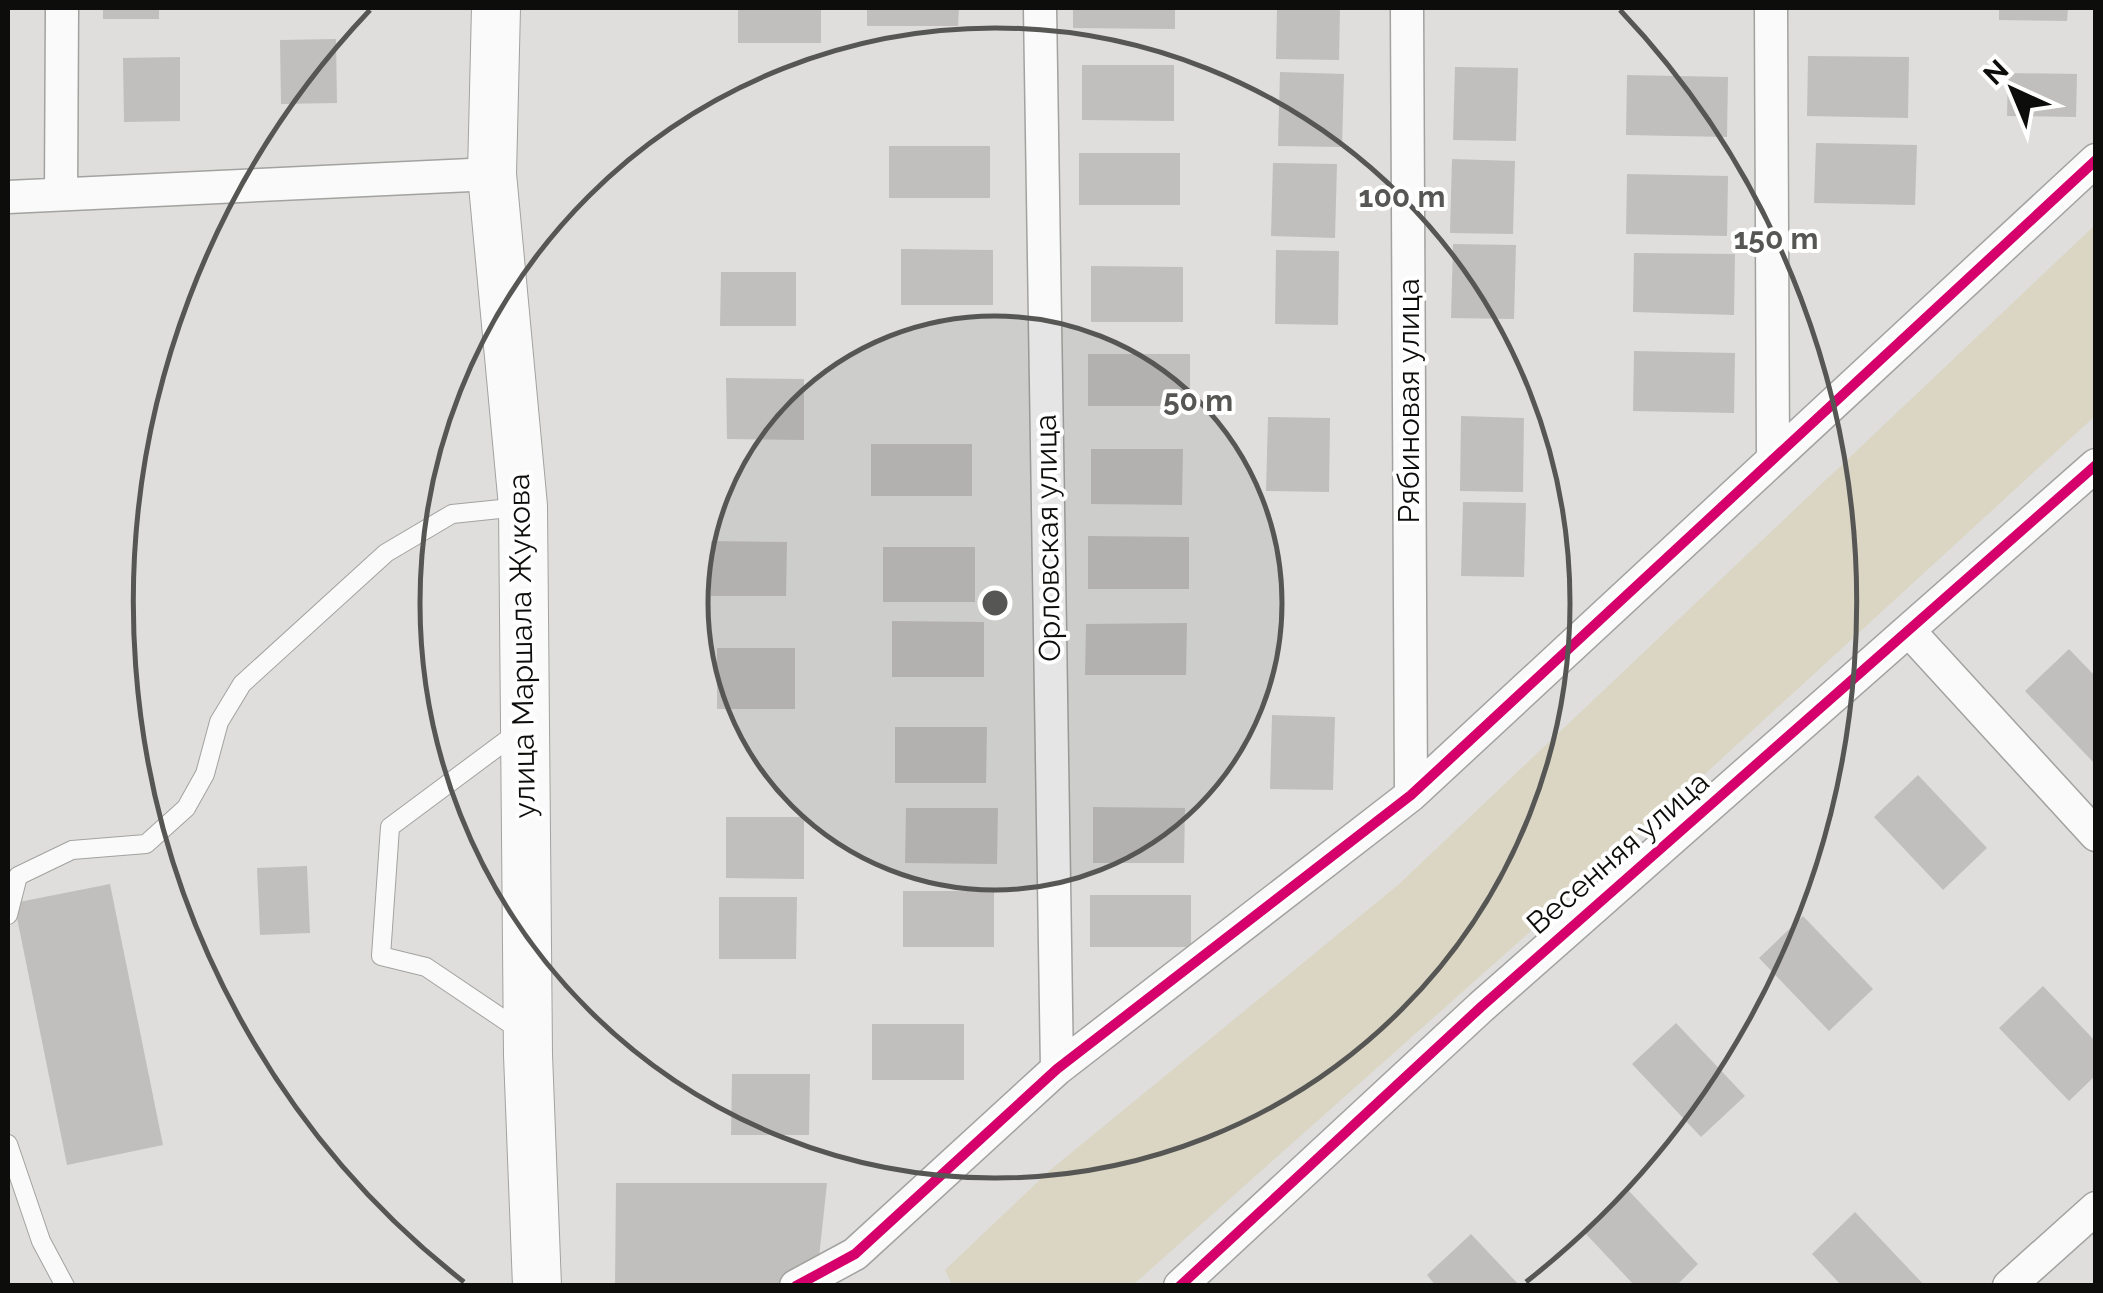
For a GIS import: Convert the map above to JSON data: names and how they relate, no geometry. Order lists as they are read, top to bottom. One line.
{"streets":{"main road":["улица Маршала Жукова"],"street":["Рябиновая улица","Орловская улица","Весенняя улица"]},"north":"top left","rings":["100 m","150 m","50 m"]}
